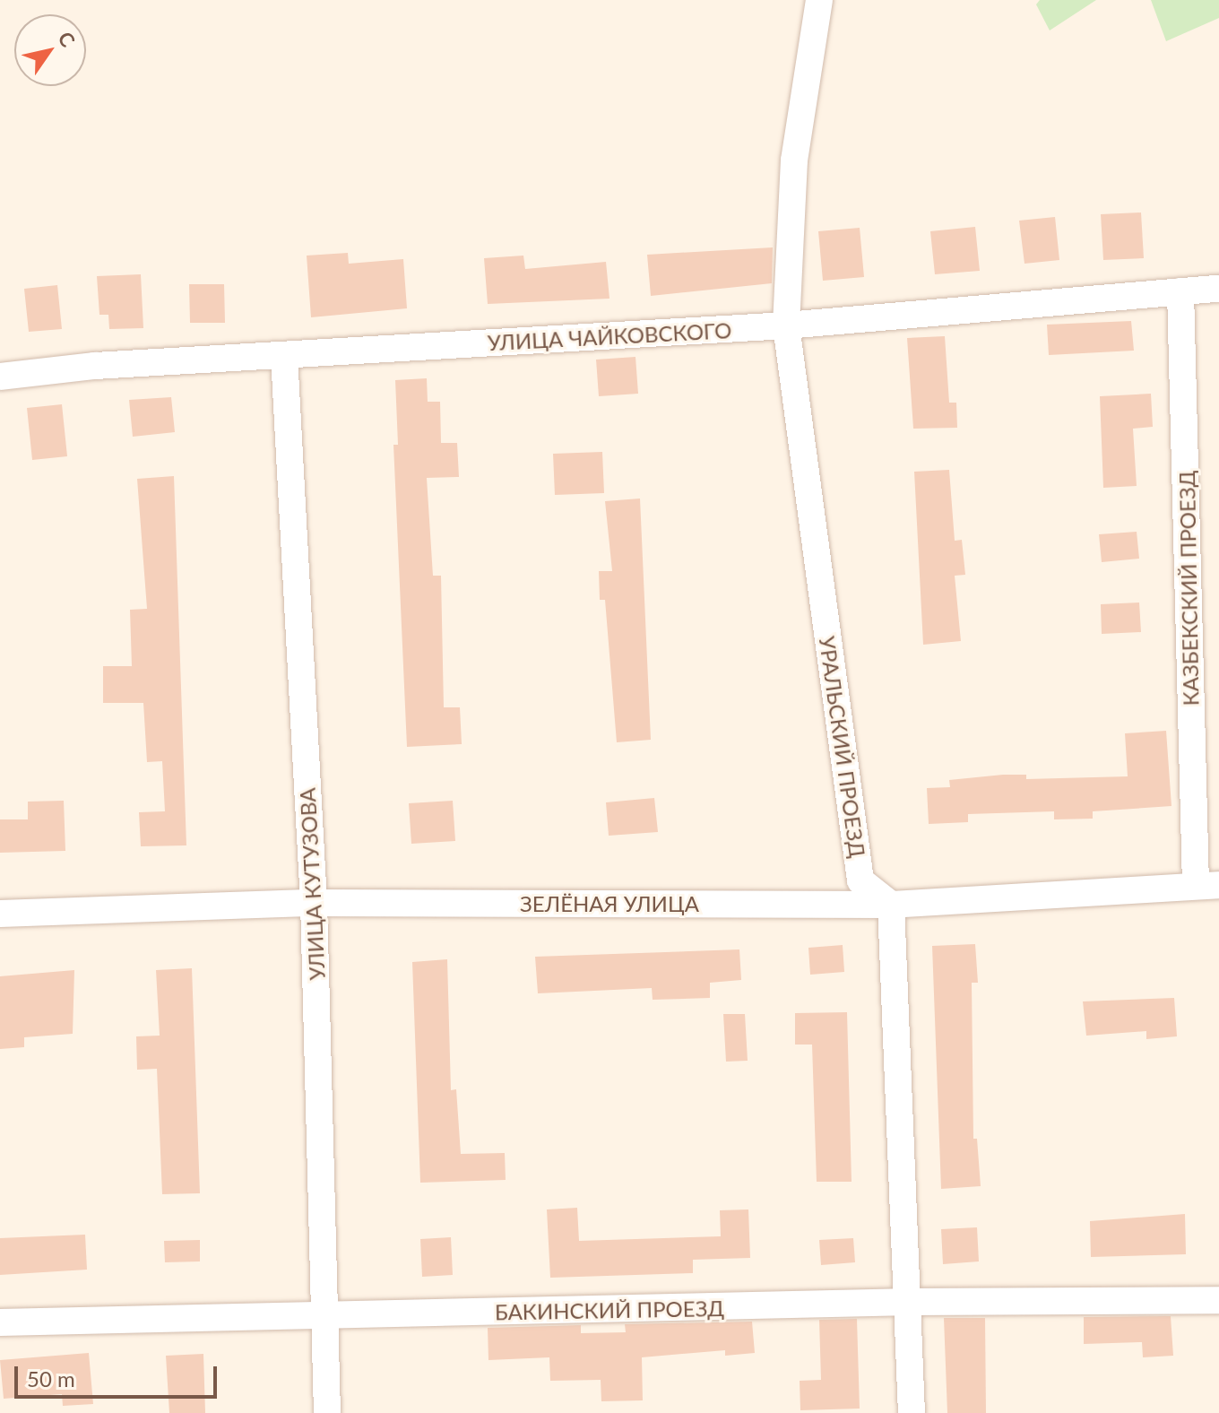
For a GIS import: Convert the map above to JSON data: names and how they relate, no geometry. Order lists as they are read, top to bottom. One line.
{"streets":{"street":["УЛИЦА ЧАЙКОВСКОГО","КАЗБЕКСКИЙ ПРОЕЗД","УРАЛЬСКИЙ ПРОЕЗД","УЛИЦА КУТУЗОВА","ЗЕЛЁНАЯ УЛИЦА","БАКИНСКИЙ ПРОЕЗД"]},"crossings":[["УЛИЦА ЧАЙКОВСКОГО","КАЗБЕКСКИЙ ПРОЕЗД"],["УЛИЦА ЧАЙКОВСКОГО","УРАЛЬСКИЙ ПРОЕЗД"],["УЛИЦА ЧАЙКОВСКОГО","УЛИЦА КУТУЗОВА"],["КАЗБЕКСКИЙ ПРОЕЗД","ЗЕЛЁНАЯ УЛИЦА"],["УРАЛЬСКИЙ ПРОЕЗД","ЗЕЛЁНАЯ УЛИЦА"],["УЛИЦА КУТУЗОВА","ЗЕЛЁНАЯ УЛИЦА"],["УЛИЦА КУТУЗОВА","БАКИНСКИЙ ПРОЕЗД"]],"scale_bar":"50 m","north":"top right"}
